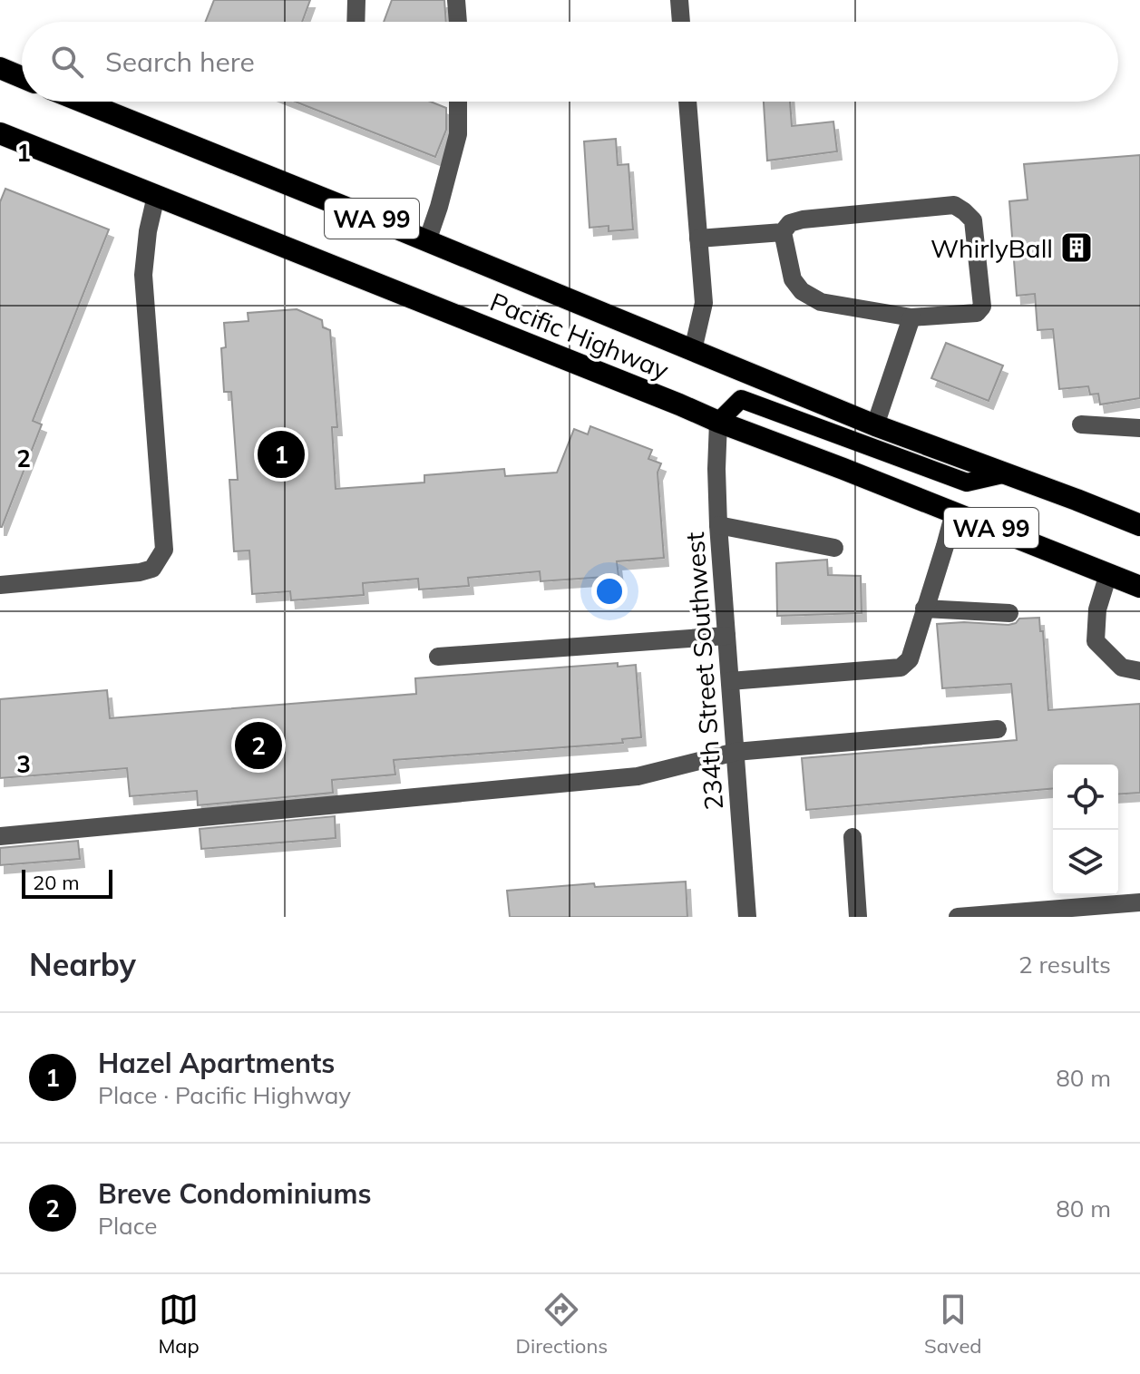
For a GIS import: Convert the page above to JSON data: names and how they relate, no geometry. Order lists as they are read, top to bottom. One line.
{"streets":{"highway":["WA 99","Pacific Highway"],"street":["234th Street Southwest"]},"crossings":[["Pacific Highway","234th Street Southwest"]],"places":{"building":["WhirlyBall"]},"scale_bar":"20 m","page":{"search":"Search here","pins":["1","2"],"scale":"20 m","heading":["Nearby","2 results"],"list":[{"mark":"1","name":"Hazel Apartments","note":"Place · Pacific Highway","value":"80 m"},{"mark":"2","name":"Breve Condominiums","note":"Place","value":"80 m"}],"nav":["Map","Directions","Saved"]},"grid":{"rows":["1","2","3"]}}
